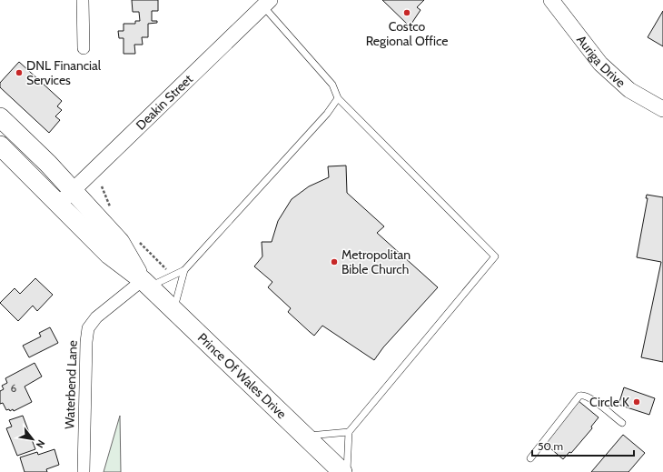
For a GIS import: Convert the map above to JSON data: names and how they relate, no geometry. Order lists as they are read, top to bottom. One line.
{"streets":{"main road":["Prince Of Wales Drive"],"street":["Auriga Drive","Deakin Street","Waterbend Lane"]},"crossings":[["Deakin Street","Prince Of Wales Drive"],["Prince Of Wales Drive","Waterbend Lane"]],"places":["Costco Regional Office","DNL Financial Services","Metropolitan Bible Church","Circle K"],"house_numbers":["6"],"scale_bar":"50 m","north":"bottom right"}
